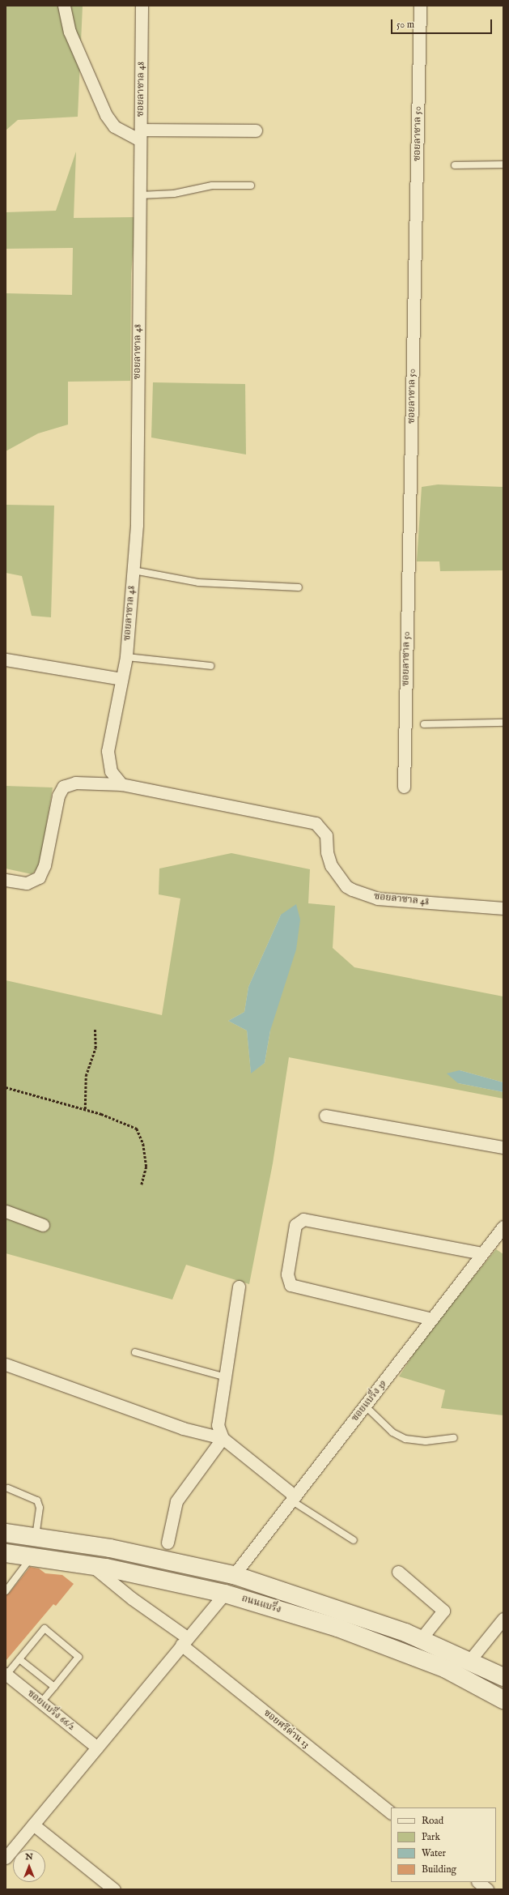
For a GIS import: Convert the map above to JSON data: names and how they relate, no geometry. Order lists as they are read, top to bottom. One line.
{"streets":{"main road":["ถนนแบริ่ง"],"street":["ซอยลาซาล 48","ซอยลาซาล 50","ซอยแบริ่ง 39","ซอยแบริ่ง 66/2","ซอยศรีด่าน 13"]},"crossings":[["ซอยแบริ่ง 39","ถนนแบริ่ง"],["ถนนแบริ่ง","ซอยศรีด่าน 13"]],"legend":["Road","Park","Water","Building"],"scale_bar":"50 m","north":"top"}
